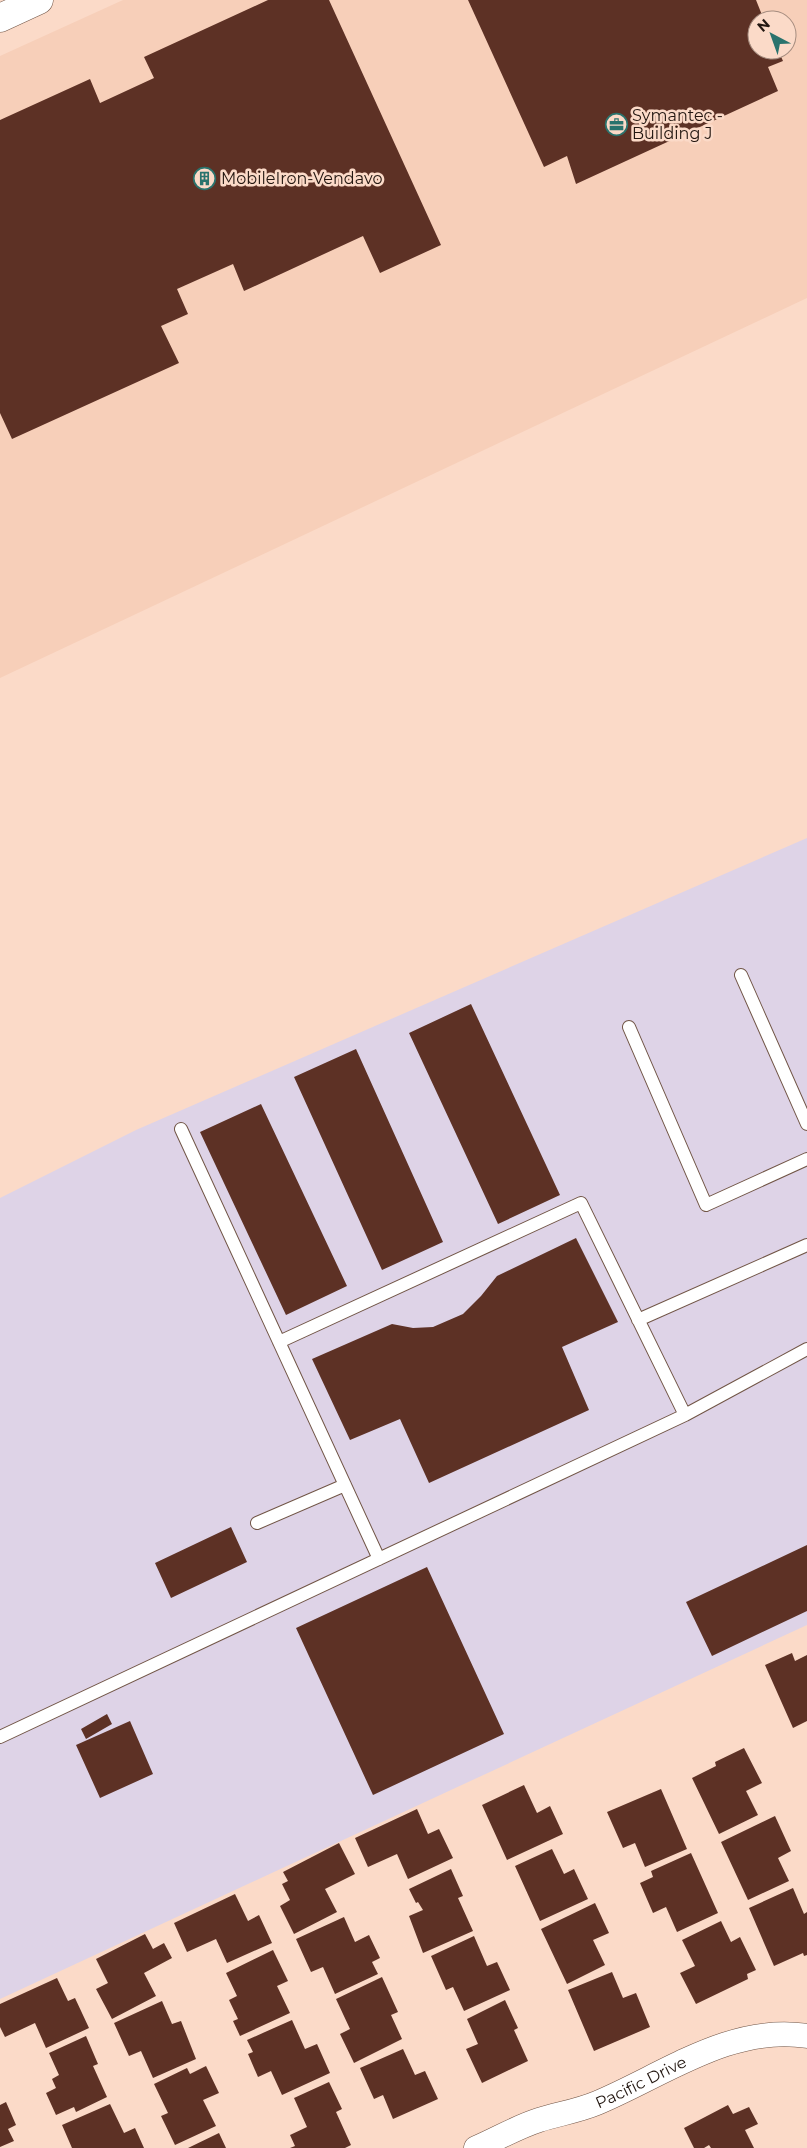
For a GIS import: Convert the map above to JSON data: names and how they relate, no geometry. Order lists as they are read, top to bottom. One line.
{"streets":{"street":["Pacific Drive"]},"places":{"office":["Symantec - Building J"],"building":["MobileIron-Vendavo"]},"north":"top left"}
